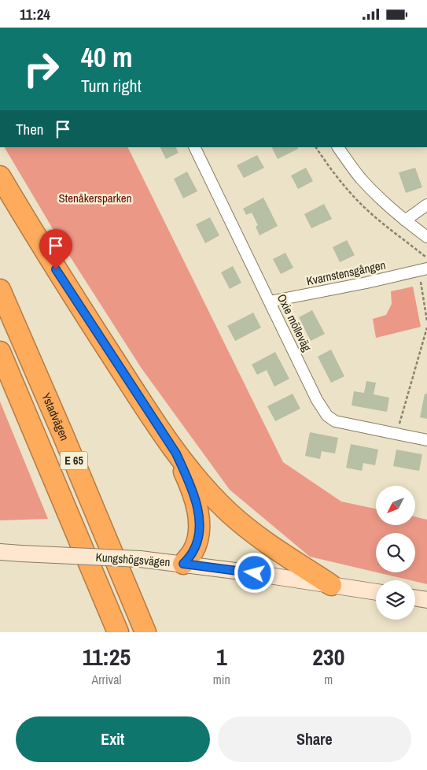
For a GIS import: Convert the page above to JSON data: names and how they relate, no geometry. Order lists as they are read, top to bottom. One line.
{"streets":{"highway":["Ystadvägen","E 65"],"street":["Kvarnstensgången","Oxie mölleväg","Kungshögsvägen"]},"crossings":[["Kvarnstensgången","Oxie mölleväg"]],"parks":["Stenåkersparken"],"north":"bottom left","page":{"status":"11:24","turn":["40 m","Turn right"],"then":"Then","eta":["11:25","Arrival","1","min","230","m"],"buttons":["Exit","Share"]}}
